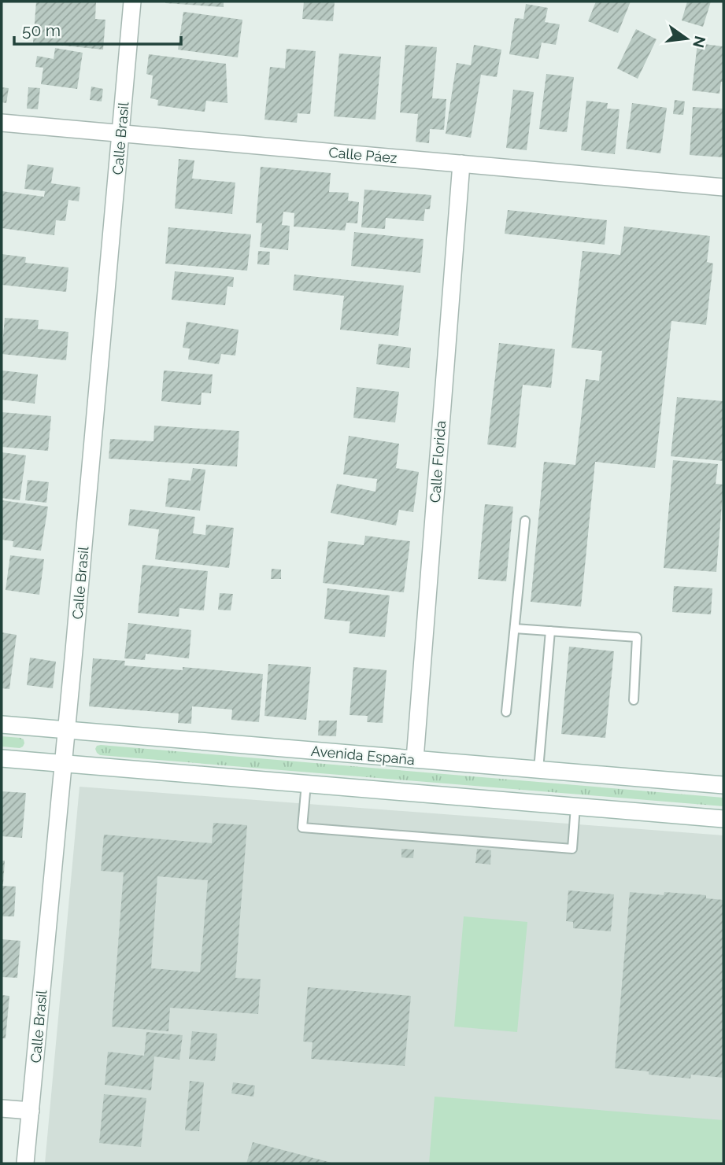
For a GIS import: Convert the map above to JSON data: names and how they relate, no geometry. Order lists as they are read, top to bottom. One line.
{"streets":{"street":["Calle Brasil","Calle Páez","Calle Florida","Avenida España"]},"crossings":[["Calle Brasil","Calle Páez"],["Calle Brasil","Avenida España"],["Calle Páez","Calle Florida"],["Calle Florida","Avenida España"]],"scale_bar":"50 m","north":"right"}
